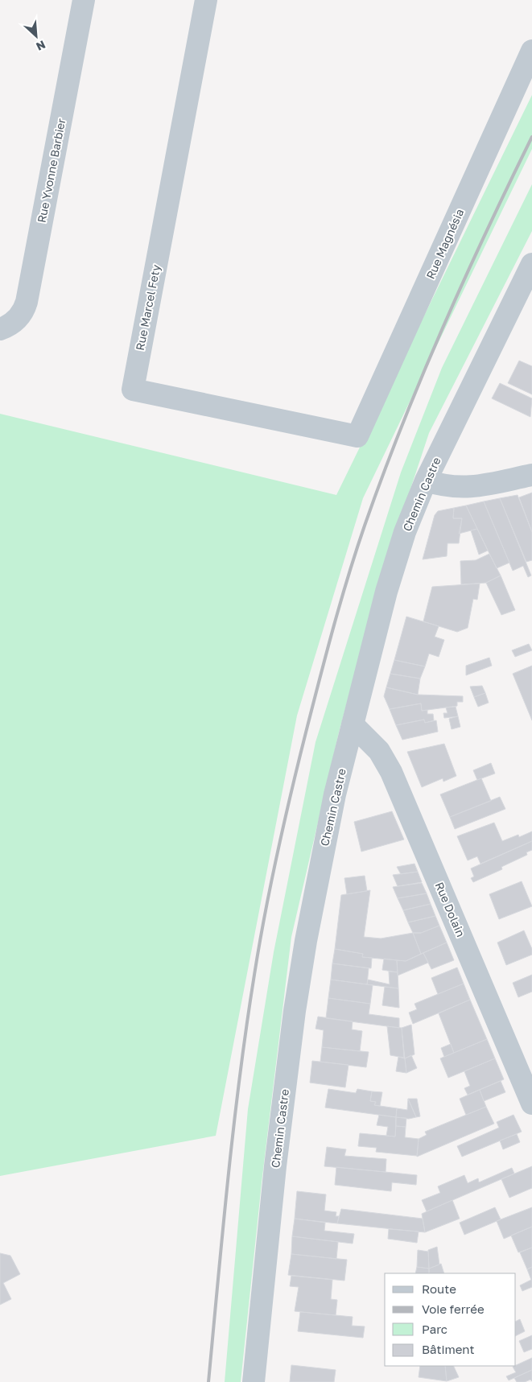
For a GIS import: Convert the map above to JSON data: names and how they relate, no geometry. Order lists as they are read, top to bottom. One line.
{"streets":{"street":["Rue Yvonne Barbier","Rue Magnésia","Rue Marcel Fety","Chemin Castre","Rue Dolain"]},"crossings":[["Rue Magnésia","Rue Marcel Fety"],["Chemin Castre","Rue Dolain"]],"legend":["Route","Voie ferrée","Parc","Bâtiment"],"north":"bottom right"}
